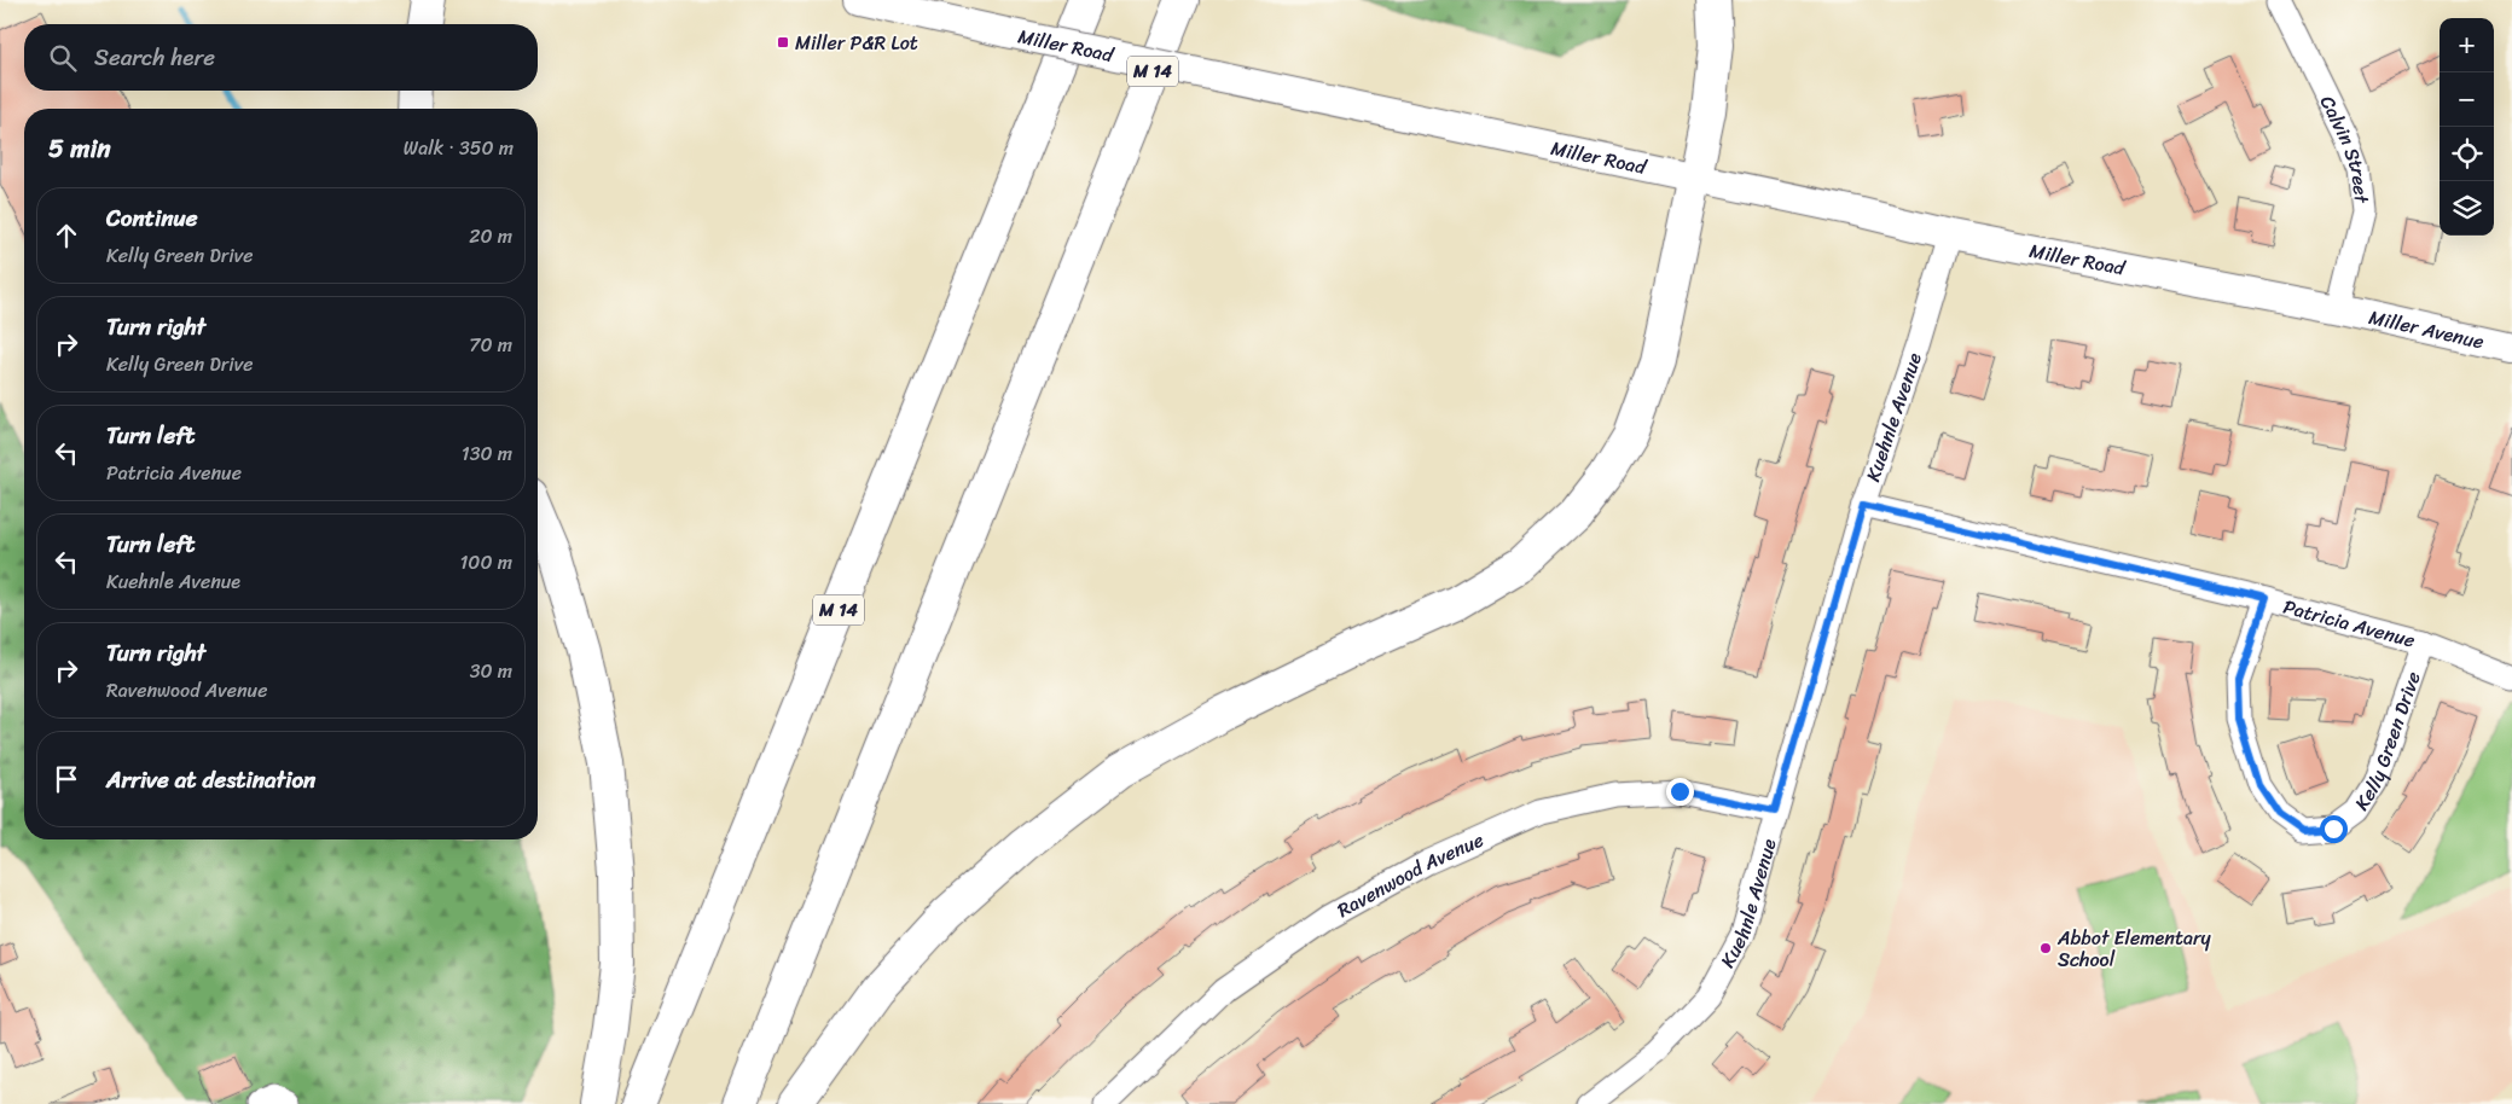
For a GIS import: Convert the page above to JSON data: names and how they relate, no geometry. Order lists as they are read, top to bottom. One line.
{"streets":{"highway":["M 14"],"main road":["Miller Road","Miller Avenue"],"street":["Calvin Street","Kuehnle Avenue","Patricia Avenue","Kelly Green Drive","Ravenwood Avenue"]},"crossings":[["Miller Road","Calvin Street"],["Miller Road","Miller Avenue"],["Miller Road","Kuehnle Avenue"],["Calvin Street","Miller Avenue"],["Kuehnle Avenue","Patricia Avenue"],["Kuehnle Avenue","Ravenwood Avenue"],["Patricia Avenue","Kelly Green Drive"]],"places":{"transit":["Miller P&R Lot"],"other":["Abbot Elementary School"]},"page":{"map_buttons":["+","−"],"search":"Search here","heading":["5 min","Walk · 350 m"],"list":[["Continue","Kelly Green Drive","20 m"],["Turn right","Kelly Green Drive","70 m"],["Turn left","Patricia Avenue","130 m"],["Turn left","Kuehnle Avenue","100 m"],["Turn right","Ravenwood Avenue","30 m"],"Arrive at destination"]}}
